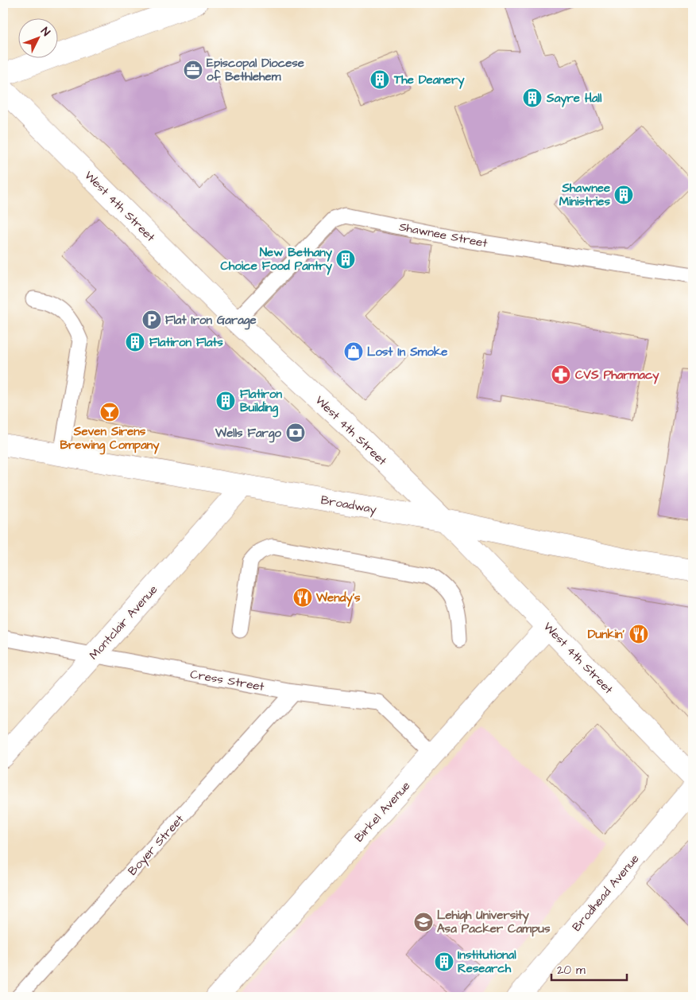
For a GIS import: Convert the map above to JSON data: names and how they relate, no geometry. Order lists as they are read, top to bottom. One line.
{"streets":{"street":["West 4th Street","Broadway","Montclair Avenue","Birkel Avenue","Brodhead Avenue"],"lane":["Shawnee Street","Cress Street","Boyer Street"]},"crossings":[["West 4th Street","Shawnee Street"],["West 4th Street","Broadway"],["West 4th Street","Birkel Avenue"],["Broadway","Montclair Avenue"],["Montclair Avenue","Cress Street"],["Cress Street","Birkel Avenue"],["Cress Street","Boyer Street"]],"places":{"office":["Episcopal Diocese of Bethlehem"],"building":["The Deanery","Sayre Hall","Shawnee Ministries","New Bethany Choice Food Pantry","Flatiron Flats","Flatiron Building","Institutional Research"],"parking":["Flat Iron Garage"],"shop":["Lost In Smoke"],"pharmacy":["CVS Pharmacy"],"bar":["Seven Sirens Brewing Company"],"bank":["Wells Fargo"],"restaurant":["Wendy's","Dunkin'"],"school or university":["Lehigh University Asa Packer Campus"]},"scale_bar":"20 m","north":"top right"}
